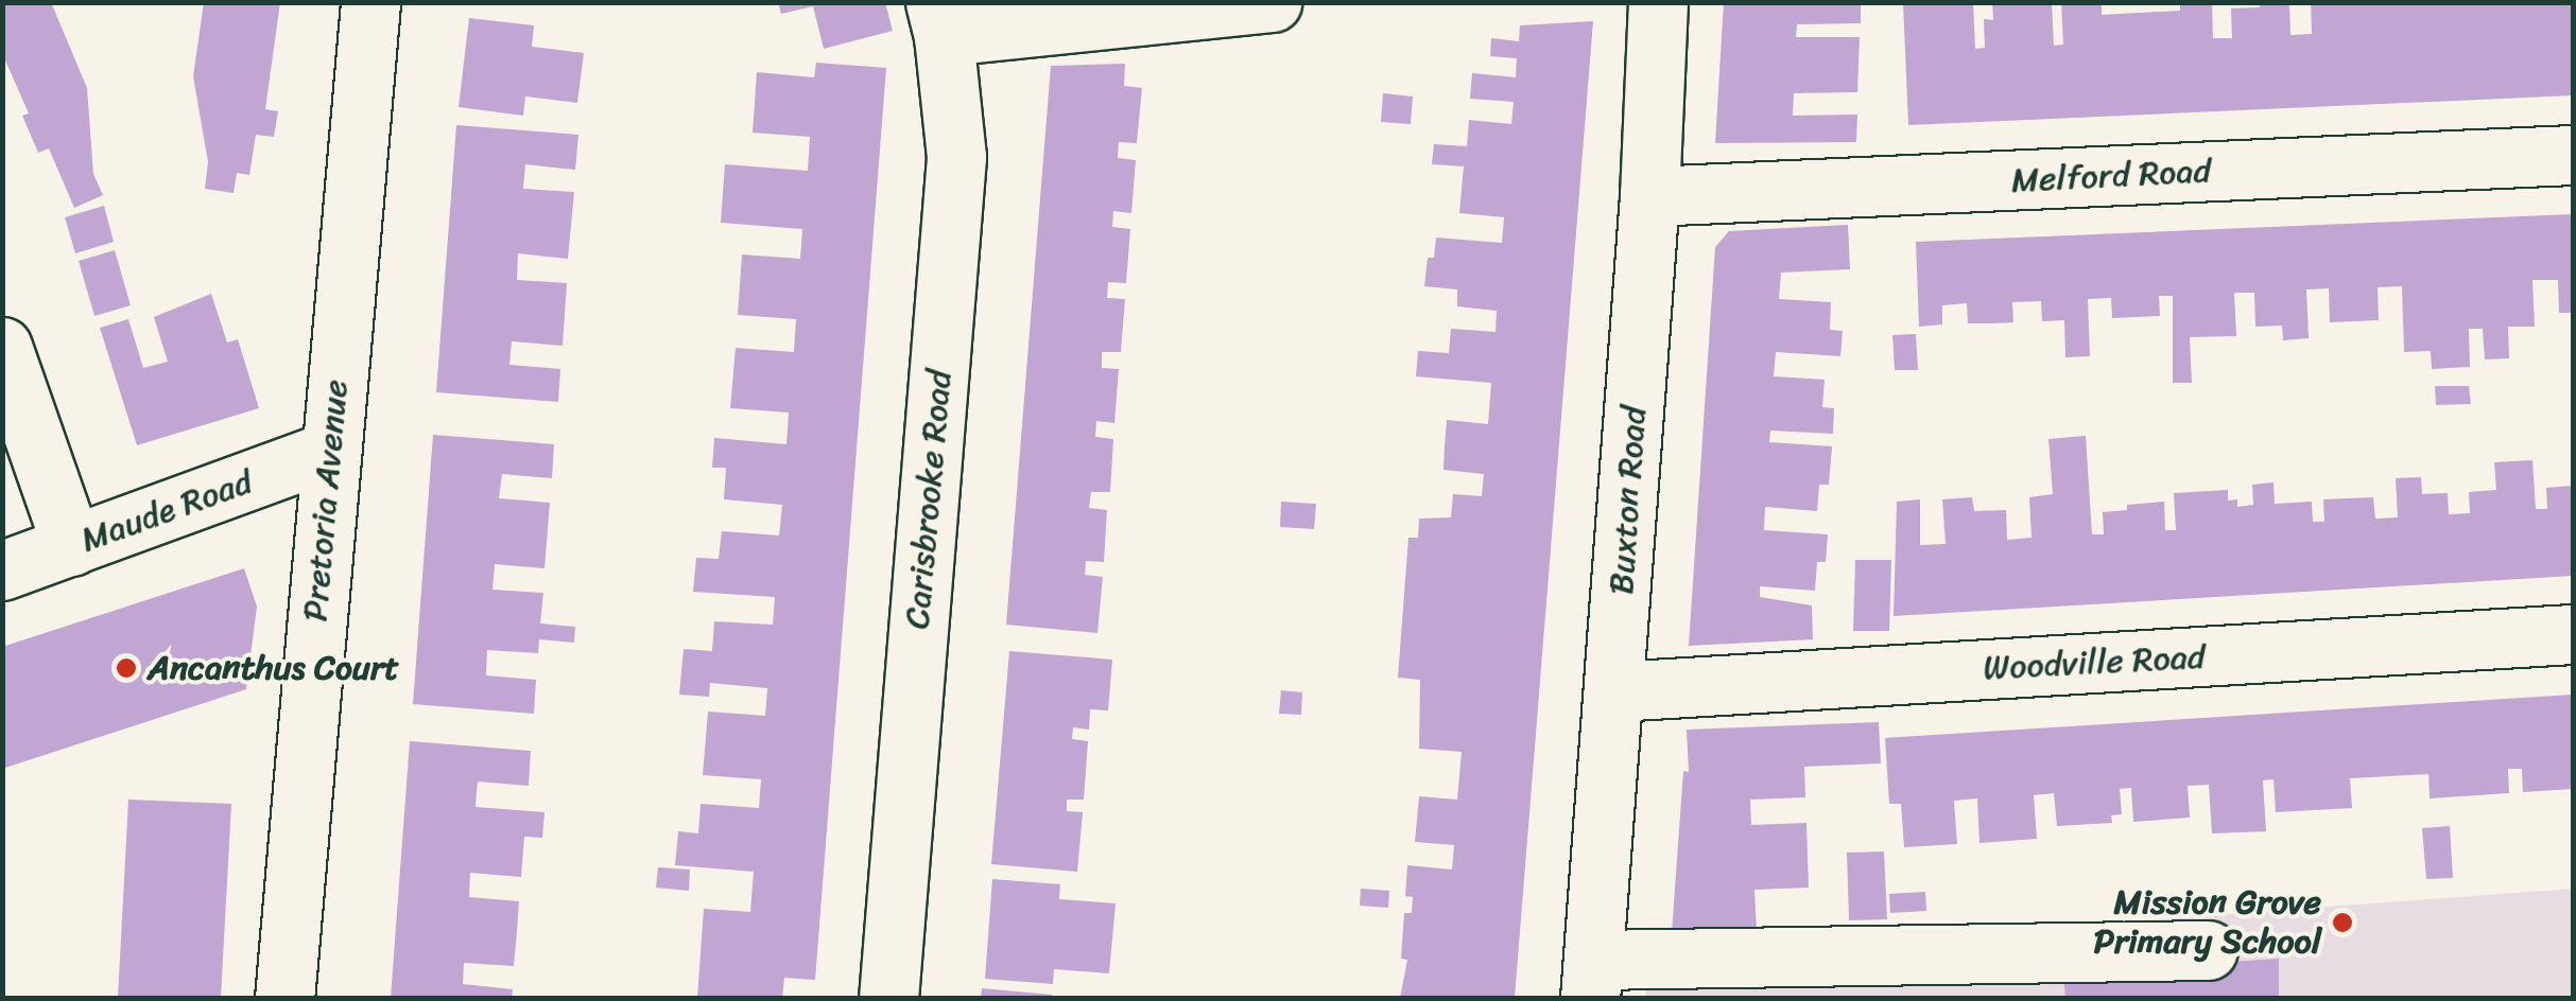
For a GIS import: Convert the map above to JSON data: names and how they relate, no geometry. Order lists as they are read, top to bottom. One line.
{"streets":{"street":["Melford Road","Carisbrooke Road","Pretoria Avenue","Buxton Road","Maude Road","Woodville Road"]},"crossings":[["Melford Road","Buxton Road"],["Pretoria Avenue","Maude Road"],["Buxton Road","Woodville Road"]],"places":["Ancanthus Court","Mission Grove Primary School"]}
